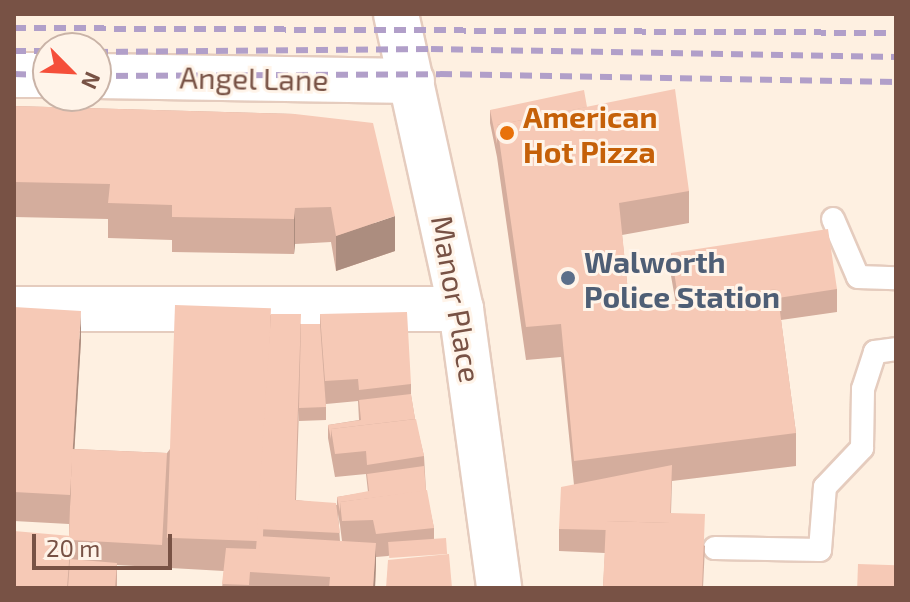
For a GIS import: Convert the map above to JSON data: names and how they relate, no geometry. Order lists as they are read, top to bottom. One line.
{"streets":{"street":["Angel Lane","Manor Place"]},"crossings":[["Angel Lane","Manor Place"]],"places":["American Hot Pizza","Walworth Police Station"],"scale_bar":"20 m","north":"bottom right"}
